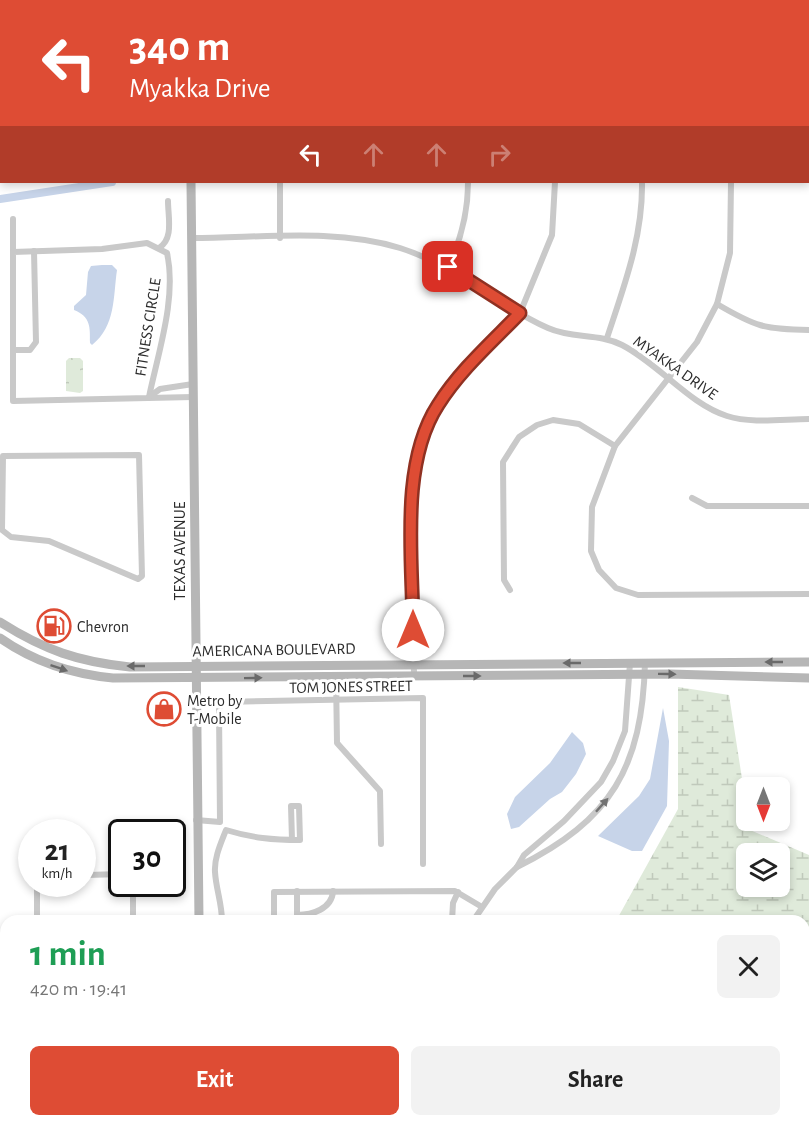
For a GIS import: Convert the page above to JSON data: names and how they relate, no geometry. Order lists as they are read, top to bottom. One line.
{"streets":{"main road":["TEXAS AVENUE","AMERICANA BOULEVARD"],"street":["FITNESS CIRCLE","MYAKKA DRIVE","TOM JONES STREET"]},"crossings":[["MYAKKA DRIVE","TEXAS AVENUE"],["TEXAS AVENUE","AMERICANA BOULEVARD"],["TEXAS AVENUE","TOM JONES STREET"]],"places":{"fuel station":["Chevron"],"shop":["Metro by T-Mobile"]},"north":"bottom","page":{"turn":["340 m","Myakka Drive"],"speed":"21 km/h","limit":"30","heading":["1 min","420 m · 19:41"],"buttons":["Exit","Share"]}}
